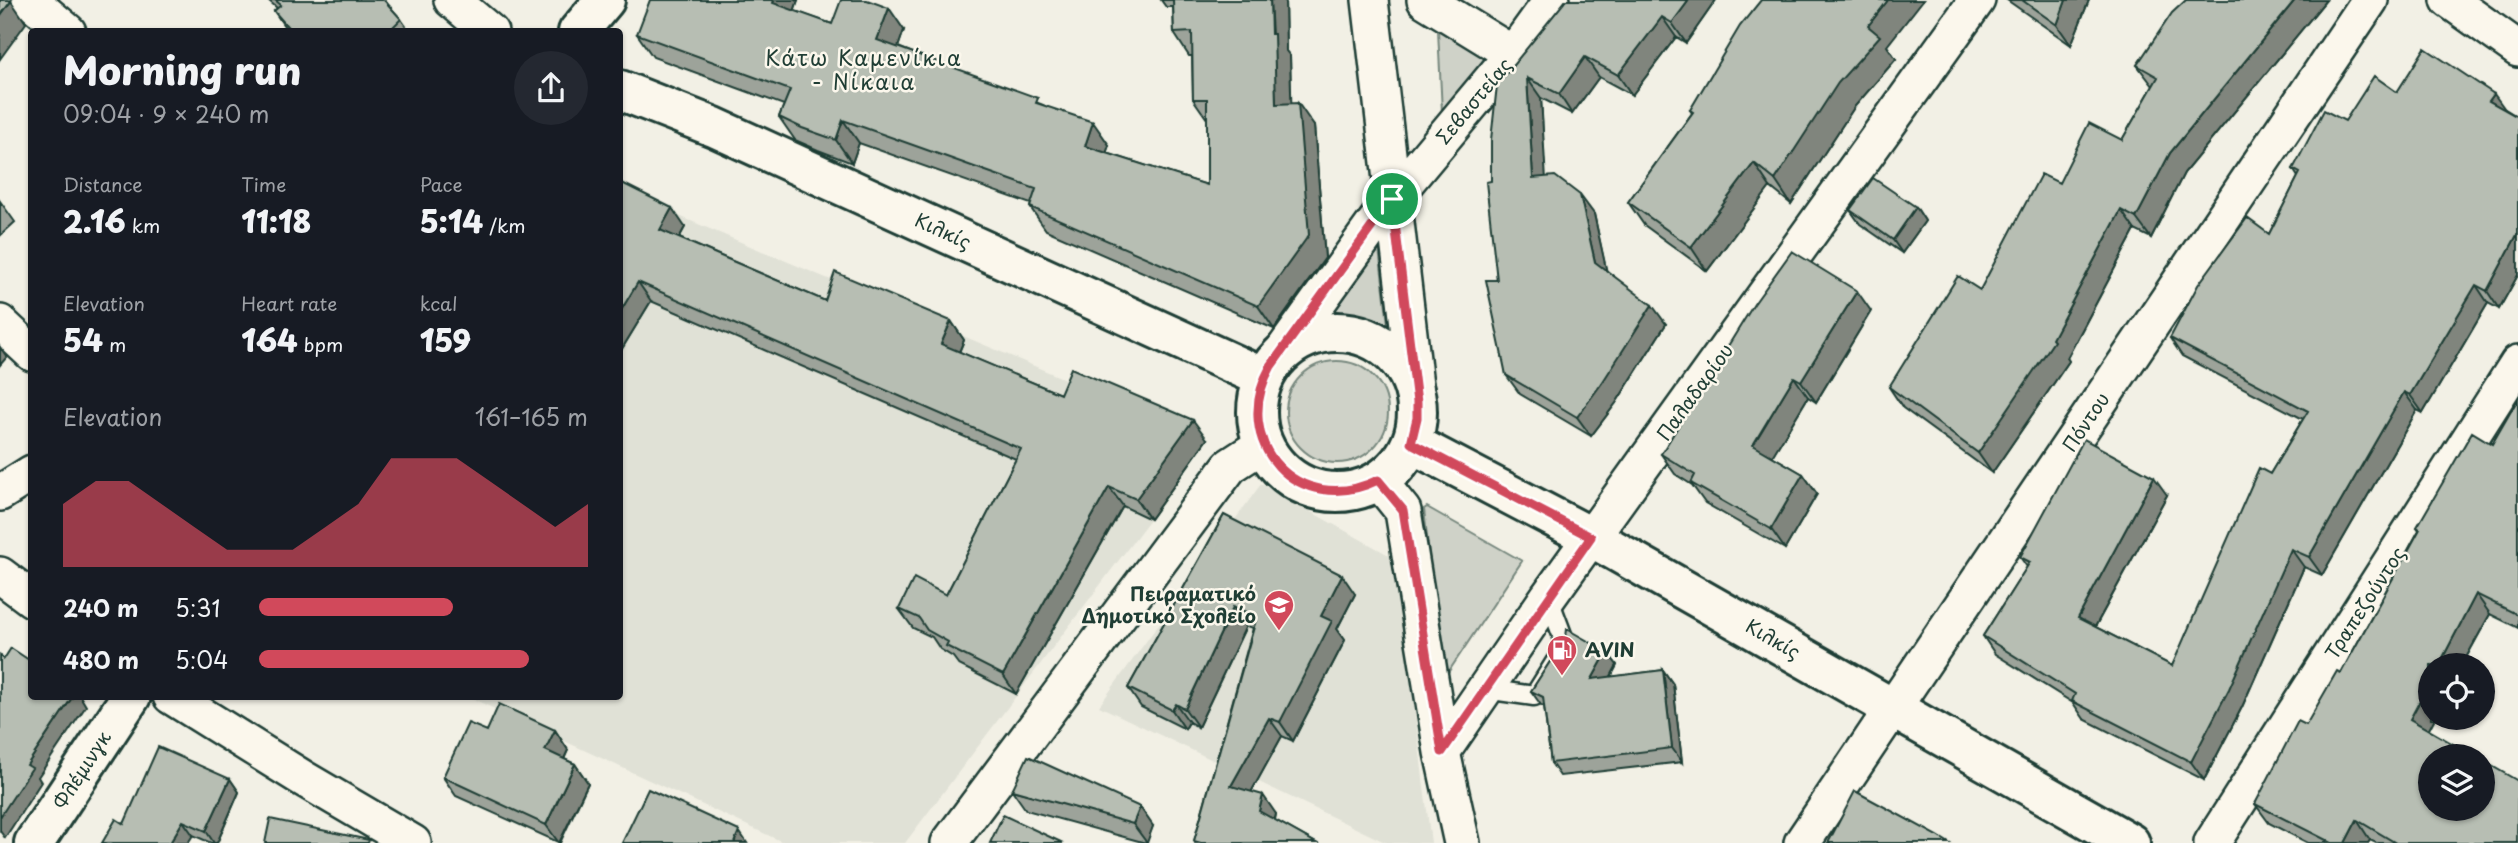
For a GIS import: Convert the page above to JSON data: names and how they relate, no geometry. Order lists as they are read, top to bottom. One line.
{"streets":{"main road":["Κιλκίς","Φλέμινγκ"],"street":["Σεβαστείας","Παλαδαρίου","Πόντου","Τραπεζούντος"]},"crossings":[["Σεβαστείας","Κιλκίς"],["Κιλκίς","Παλαδαρίου"],["Κιλκίς","Πόντου"]],"districts":["Κάτω Καμενίκια - Νίκαια"],"places":{"school or university":["Πειραματικό Δημοτικό Σχολείο"],"fuel station":["AVIN"]},"page":{"heading":["Morning run","09:04 · 9 × 240 m"],"stats":[["Distance","2.16 km"],["Time","11:18"],["Pace","5:14 /km"],["Elevation","54 m"],["Heart rate","164 bpm"],["kcal","159"]],"chart":["Elevation","161–165 m"],"list":[{"name":"240 m","note":"5:31"},{"name":"480 m","note":"5:04"}]}}
